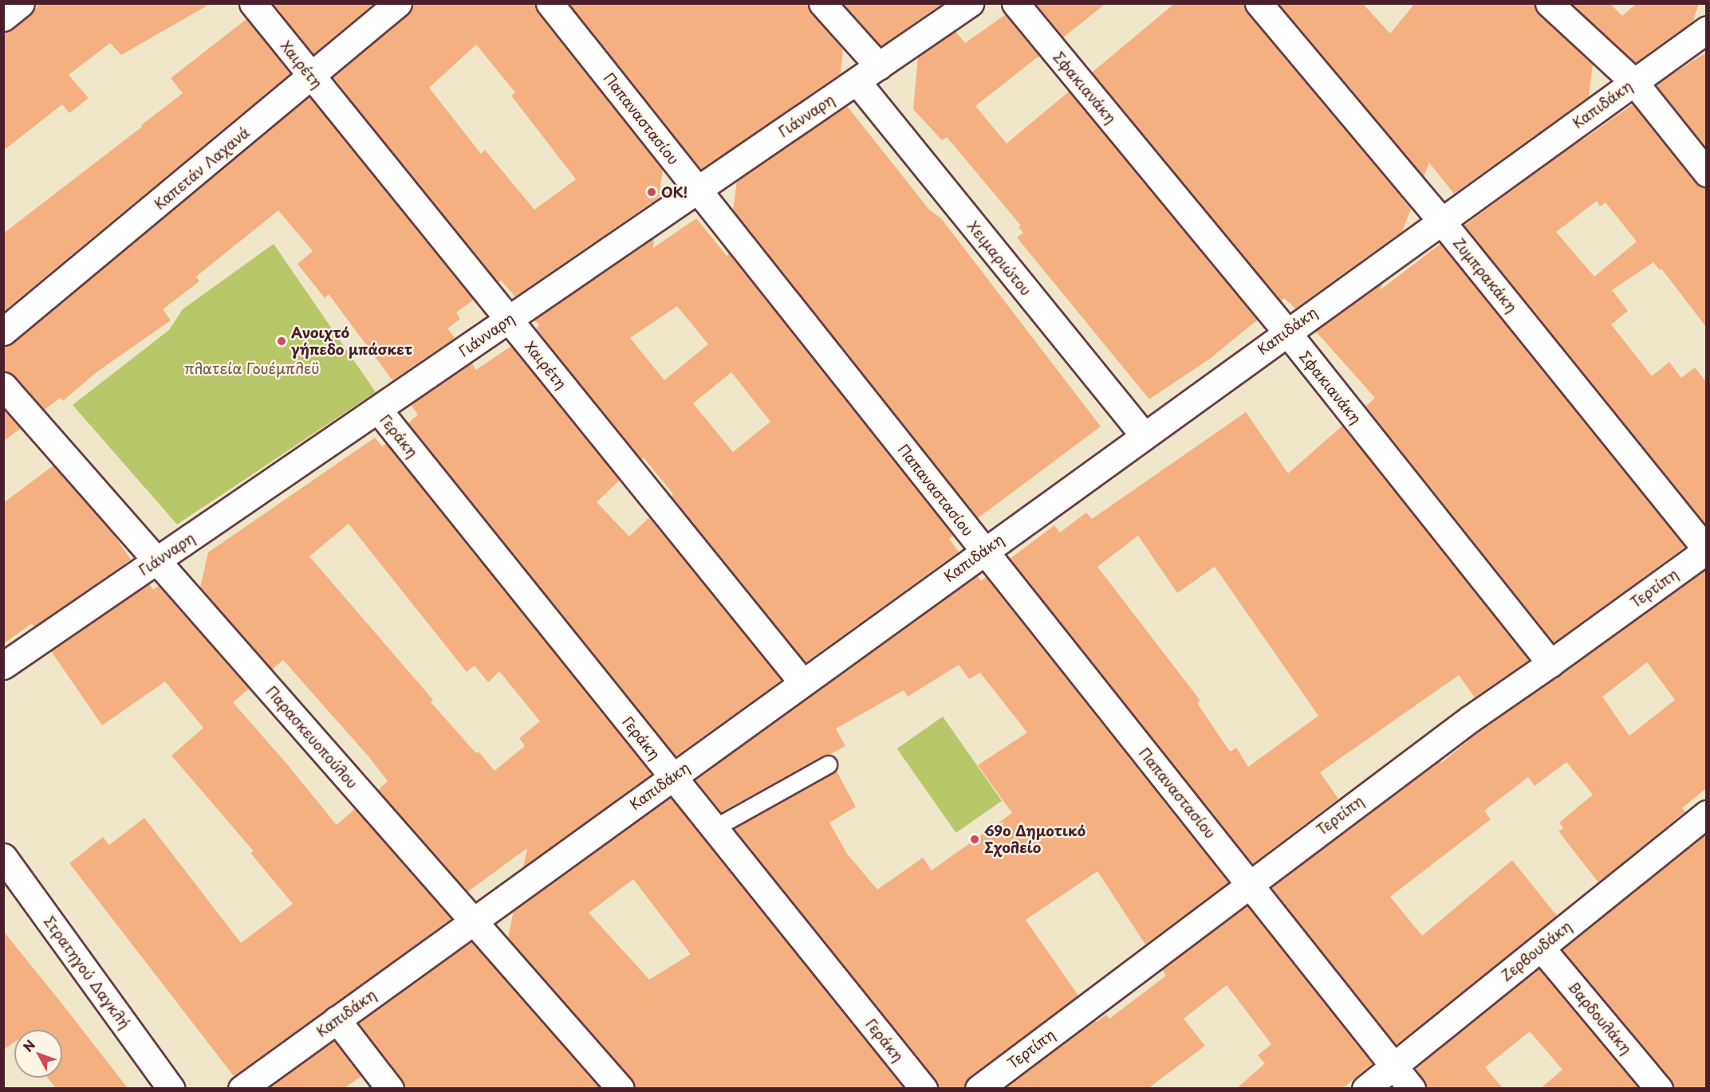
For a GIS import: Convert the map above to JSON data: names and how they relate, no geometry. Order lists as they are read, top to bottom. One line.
{"streets":{"street":["Χαιρέτη","Σφακιανάκη","Καπιδάκη","Γιάνναρη","Παπαναστασίου","Καπετάν Λαχανά","Χειμαριώτου","Ζυμπρακάκη","Γεράκη","Τερτίπη","Παρασκευοπούλου","Ζερβουδάκη","Στρατηγού Δαγκλή","Βαρδουλάκη"]},"crossings":[["Χαιρέτη","Καπιδάκη"],["Χαιρέτη","Γιάνναρη"],["Χαιρέτη","Καπετάν Λαχανά"],["Σφακιανάκη","Καπιδάκη"],["Σφακιανάκη","Τερτίπη"],["Καπιδάκη","Παπαναστασίου"],["Καπιδάκη","Χειμαριώτου"],["Καπιδάκη","Ζυμπρακάκη"],["Καπιδάκη","Γεράκη"],["Καπιδάκη","Παρασκευοπούλου"],["Γιάνναρη","Παπαναστασίου"],["Γιάνναρη","Χειμαριώτου"],["Γιάνναρη","Γεράκη"],["Γιάνναρη","Παρασκευοπούλου"],["Παπαναστασίου","Τερτίπη"],["Παπαναστασίου","Ζερβουδάκη"],["Ζυμπρακάκη","Τερτίπη"],["Ζερβουδάκη","Βαρδουλάκη"]],"parks":["πλατεία Γουέμπλεϋ"],"places":["OK!","Ανοιχτό γήπεδο μπάσκετ","69ο Δημοτικό Σχολείο"],"north":"top left"}
